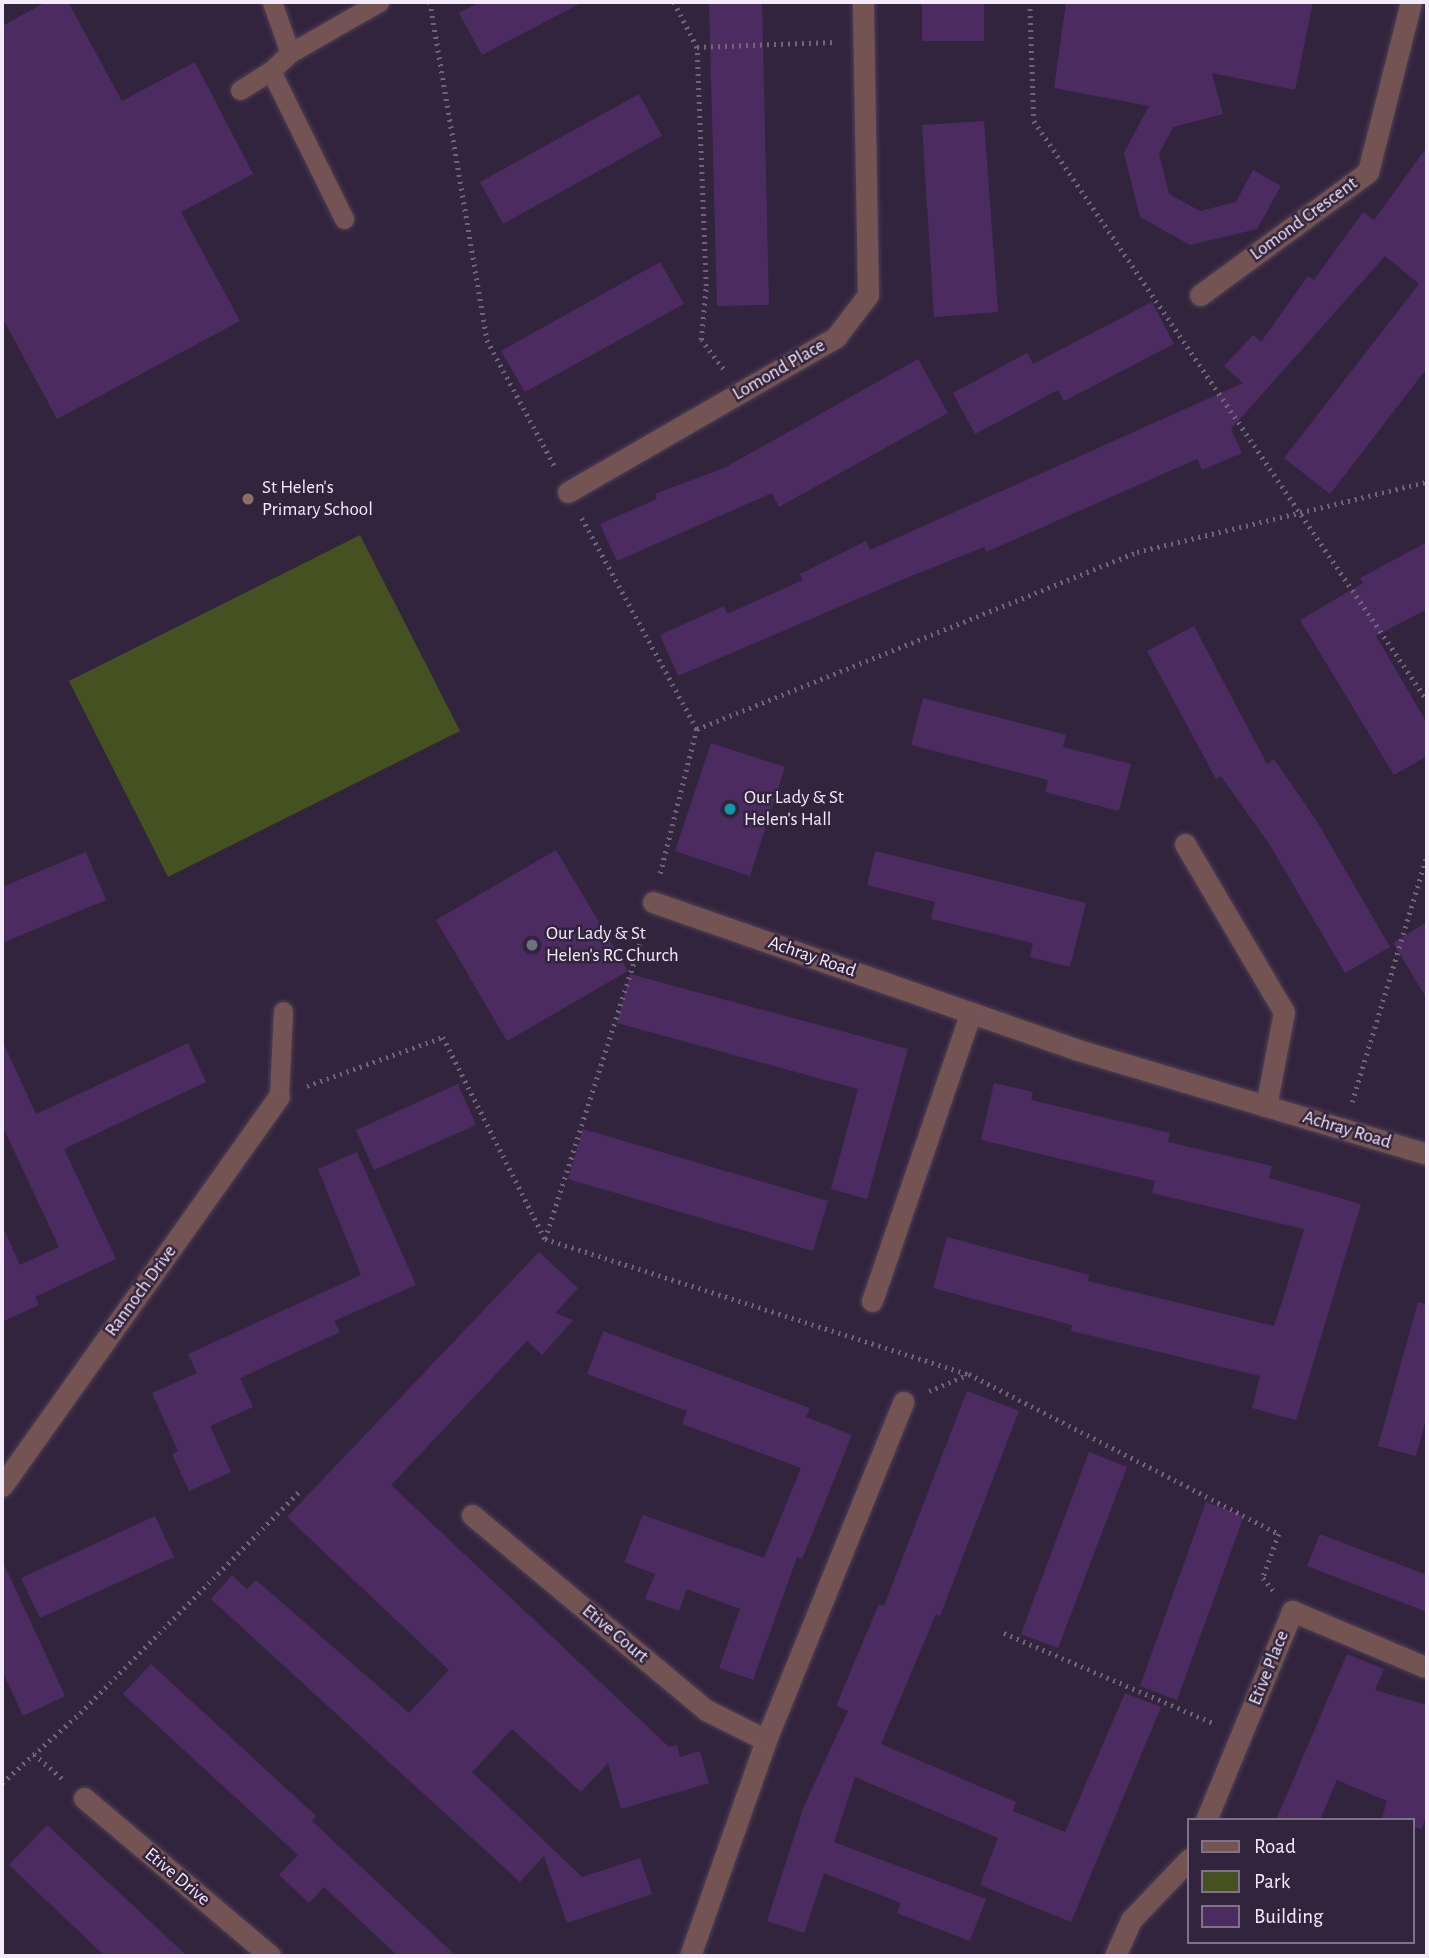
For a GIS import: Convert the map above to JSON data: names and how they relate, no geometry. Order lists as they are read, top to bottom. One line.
{"streets":{"street":["Lomond Crescent","Lomond Place","Achray Road","Rannoch Drive","Etive Court","Etive Place","Etive Drive"]},"places":["St Helen's Primary School","Our Lady & St Helen's Hall","Our Lady & St Helen's RC Church"],"legend":["Road","Park","Building"]}
